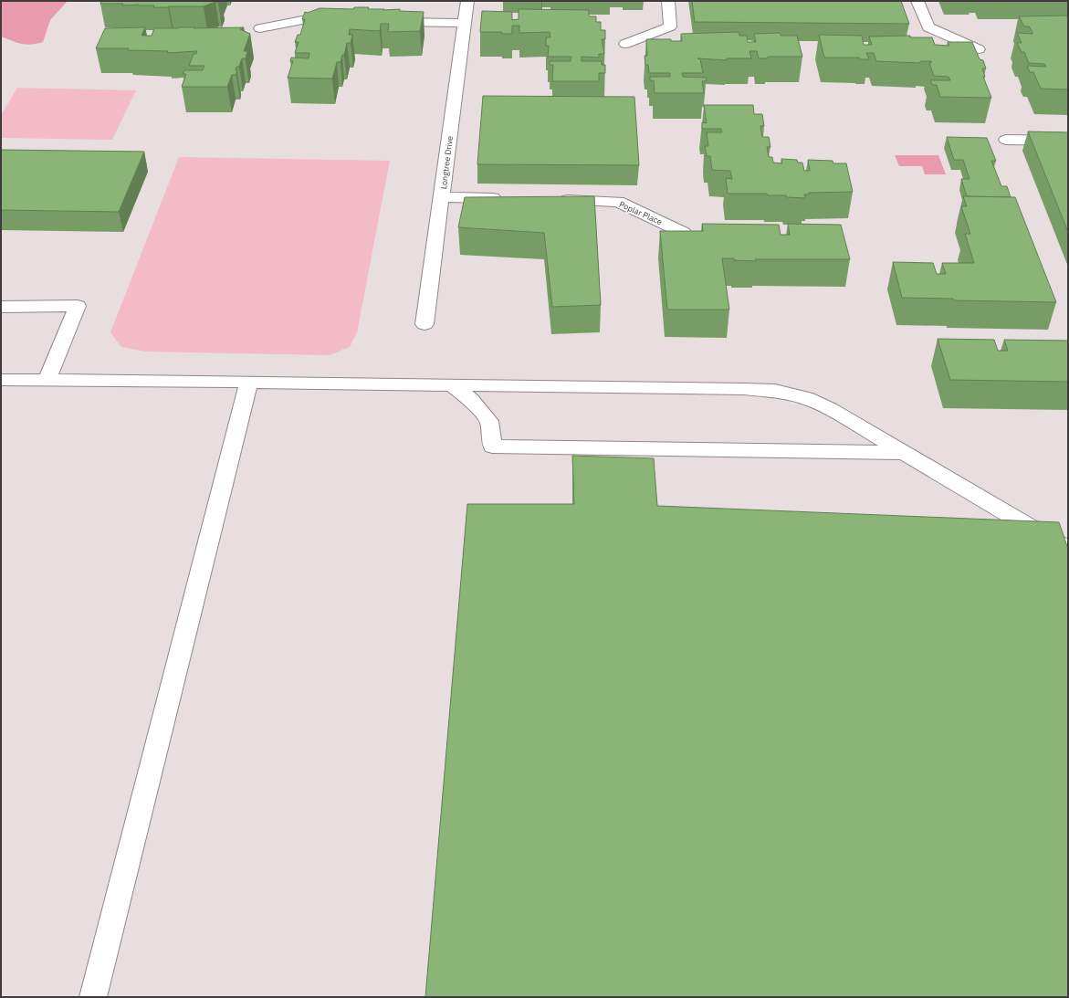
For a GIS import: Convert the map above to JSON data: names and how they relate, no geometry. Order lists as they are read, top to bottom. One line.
{"streets":{"street":["Longtree Drive","Poplar Place"]}}
